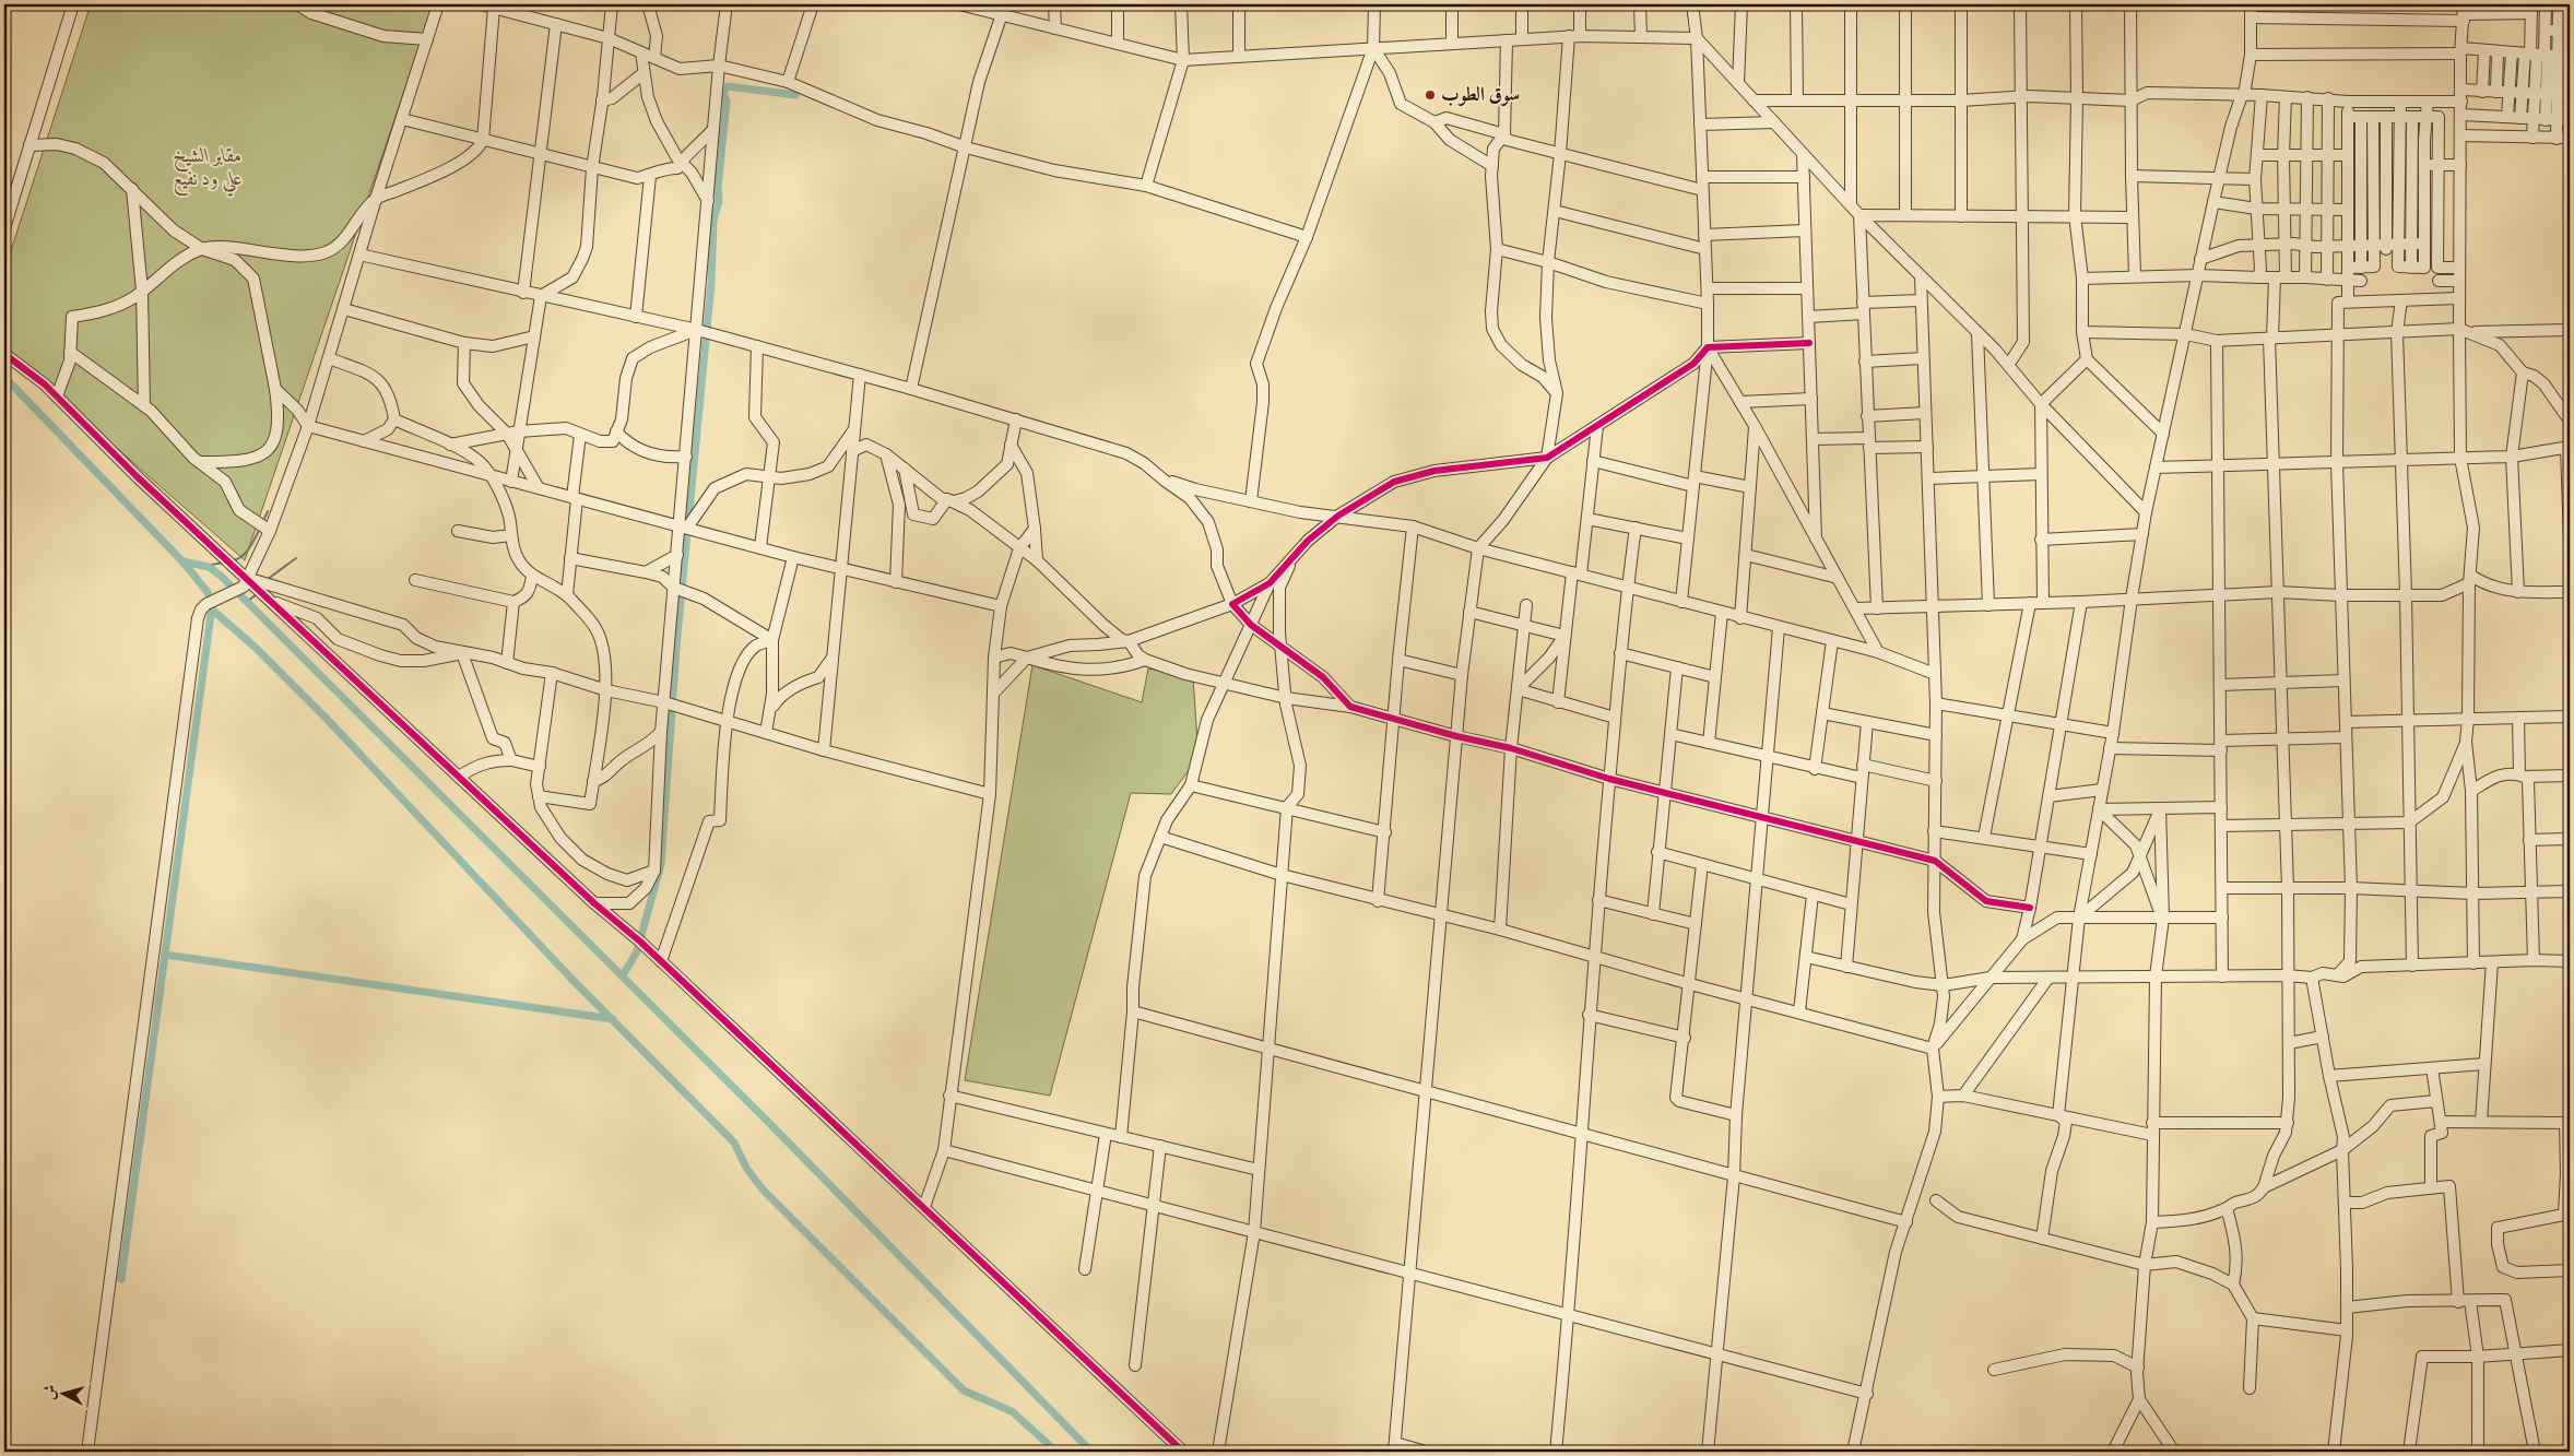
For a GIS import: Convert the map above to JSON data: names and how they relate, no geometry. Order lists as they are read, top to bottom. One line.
{"parks":["مقابر الشيخ علي ود نفيع"],"places":["سوق الطوب"],"north":"left"}
